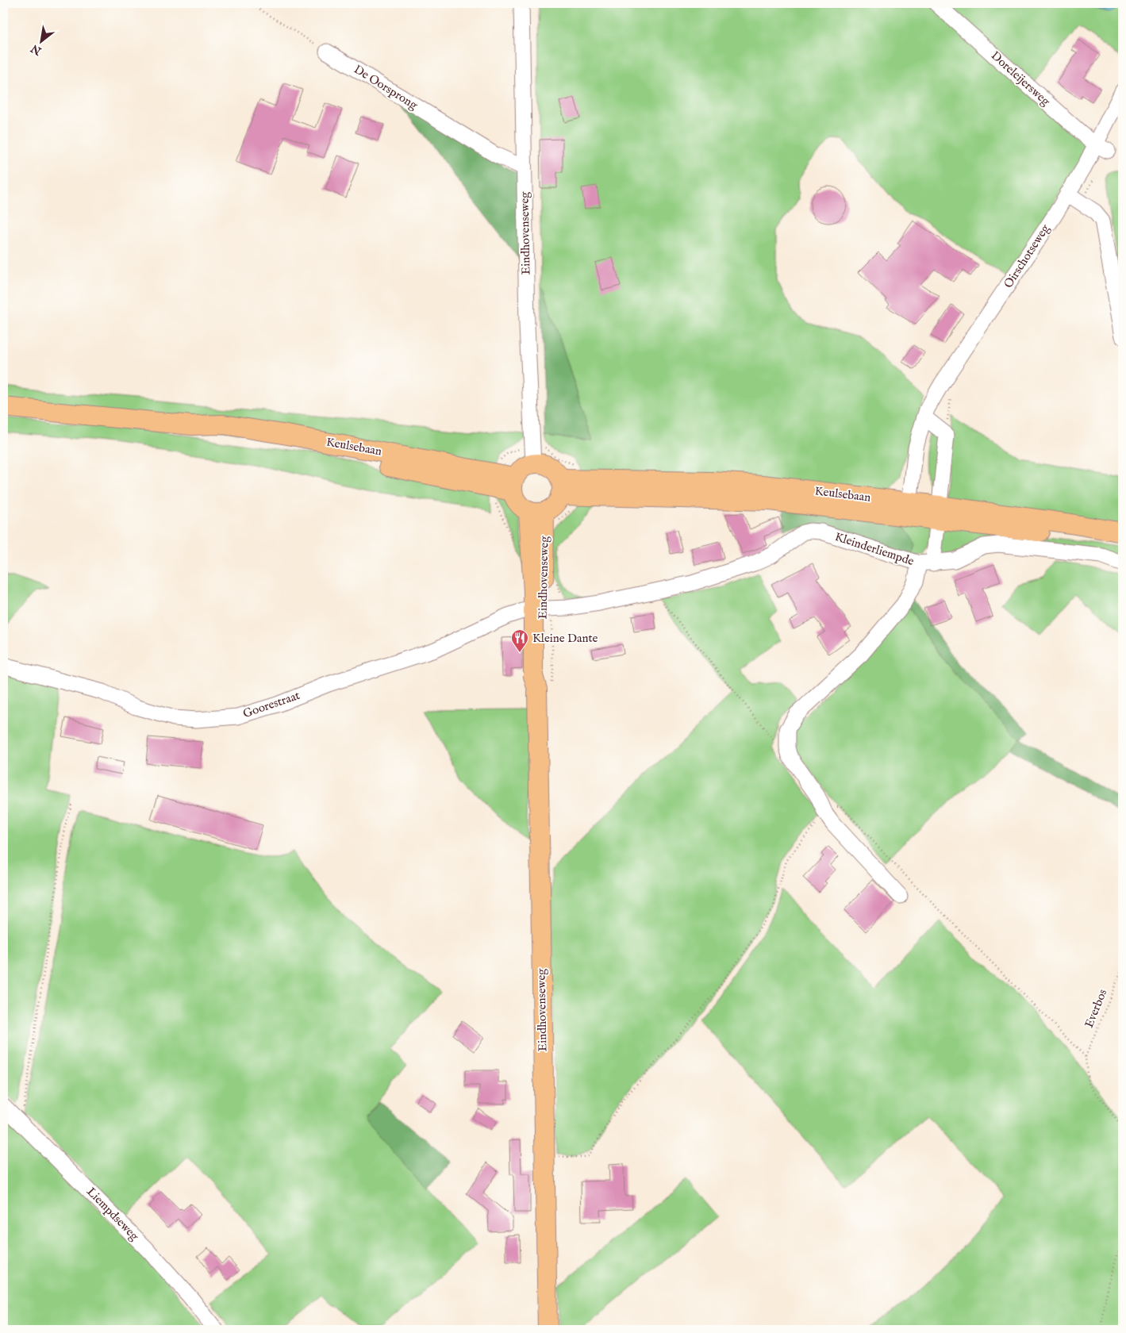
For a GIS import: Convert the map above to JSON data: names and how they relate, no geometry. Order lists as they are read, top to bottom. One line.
{"streets":{"main road":["Eindhovenseweg","Keulsebaan"],"street":["Doreleijersweg","De Oorsprong","Oirschotseweg","Kleinderliempde","Goorestraat","Liempdseweg"],"path":["Everbos"]},"crossings":[["Doreleijersweg","Oirschotseweg"],["De Oorsprong","Eindhovenseweg"],["Eindhovenseweg","Keulsebaan"],["Eindhovenseweg","Kleinderliempde"],["Eindhovenseweg","Goorestraat"],["Oirschotseweg","Keulsebaan"],["Kleinderliempde","Goorestraat"]],"places":{"restaurant":["Kleine Dante"]},"north":"bottom left"}
